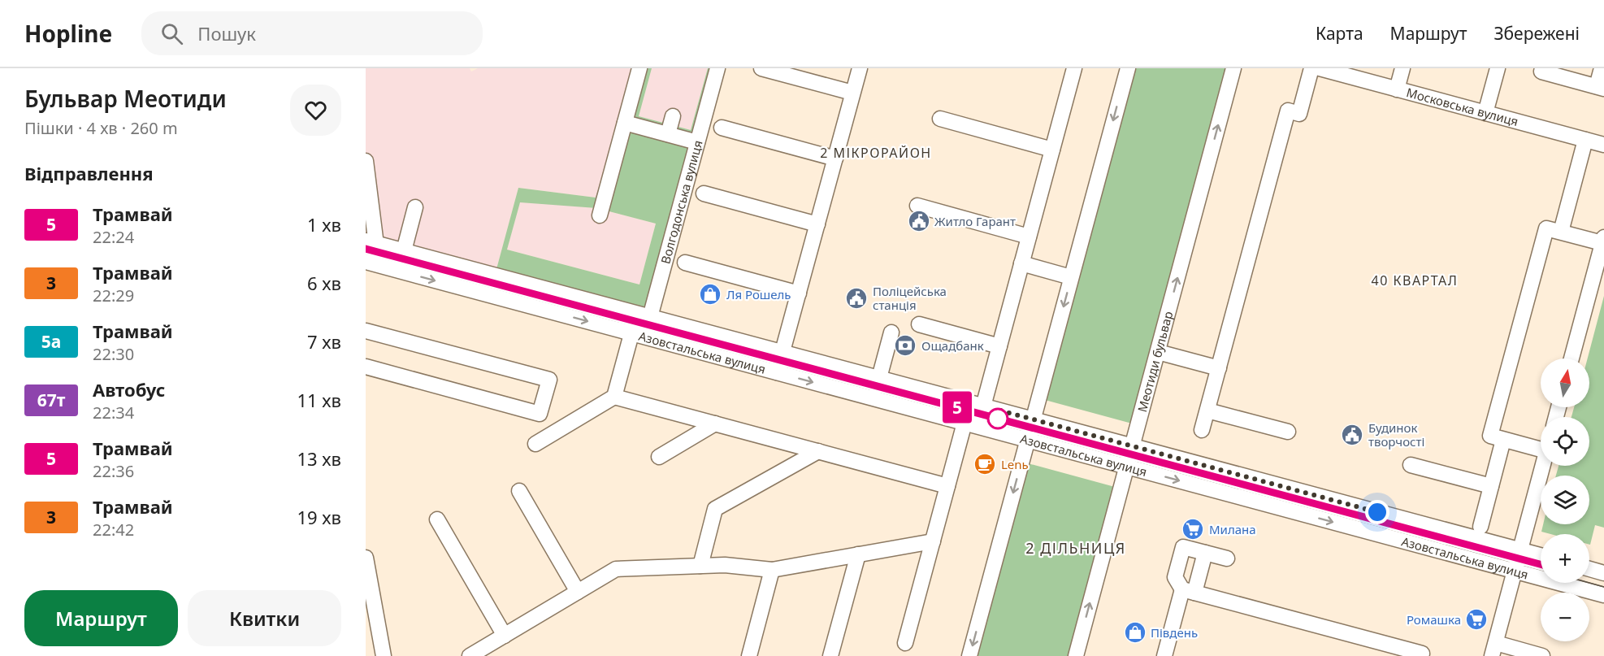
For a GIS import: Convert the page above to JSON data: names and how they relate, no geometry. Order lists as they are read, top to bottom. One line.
{"streets":{"street":["Московська вулиця","Волгодонська вулиця","Азовстальська вулиця","Меотиди бульвар"]},"crossings":[["Волгодонська вулиця","Азовстальська вулиця"],["Азовстальська вулиця","Меотиди бульвар"]],"districts":["2 МІКРОРАЙОН","40 КВАРТАЛ","2 ДІЛЬНИЦЯ"],"places":{"public building":["Житло Гарант","Поліцейська станція","Будинок творчості"],"shop":["Ля Рошель","Південь"],"bank":["Ощадбанк"],"cafe":["Lenь"],"supermarket":["Милана","Ромашка"]},"lines":["tram line 5"],"north":"top","page":{"header":"Hopline","search":"Пошук","nav":["Карта","Маршрут","Збережені"],"heading":[["Бульвар Меотиди","Пішки · 4 хв · 260 m"],"Відправлення"],"on_map":"5","list":[{"mark":"5","name":"Трамвай","note":"22:24","value":"1 хв"},{"mark":"3","name":"Трамвай","note":"22:29","value":"6 хв"},{"mark":"5а","name":"Трамвай","note":"22:30","value":"7 хв"},{"mark":"67т","name":"Автобус","note":"22:34","value":"11 хв"},{"mark":"5","name":"Трамвай","note":"22:36","value":"13 хв"},{"mark":"3","name":"Трамвай","note":"22:42","value":"19 хв"}],"map_buttons":["+","−"],"buttons":["Маршрут","Квитки"]}}
